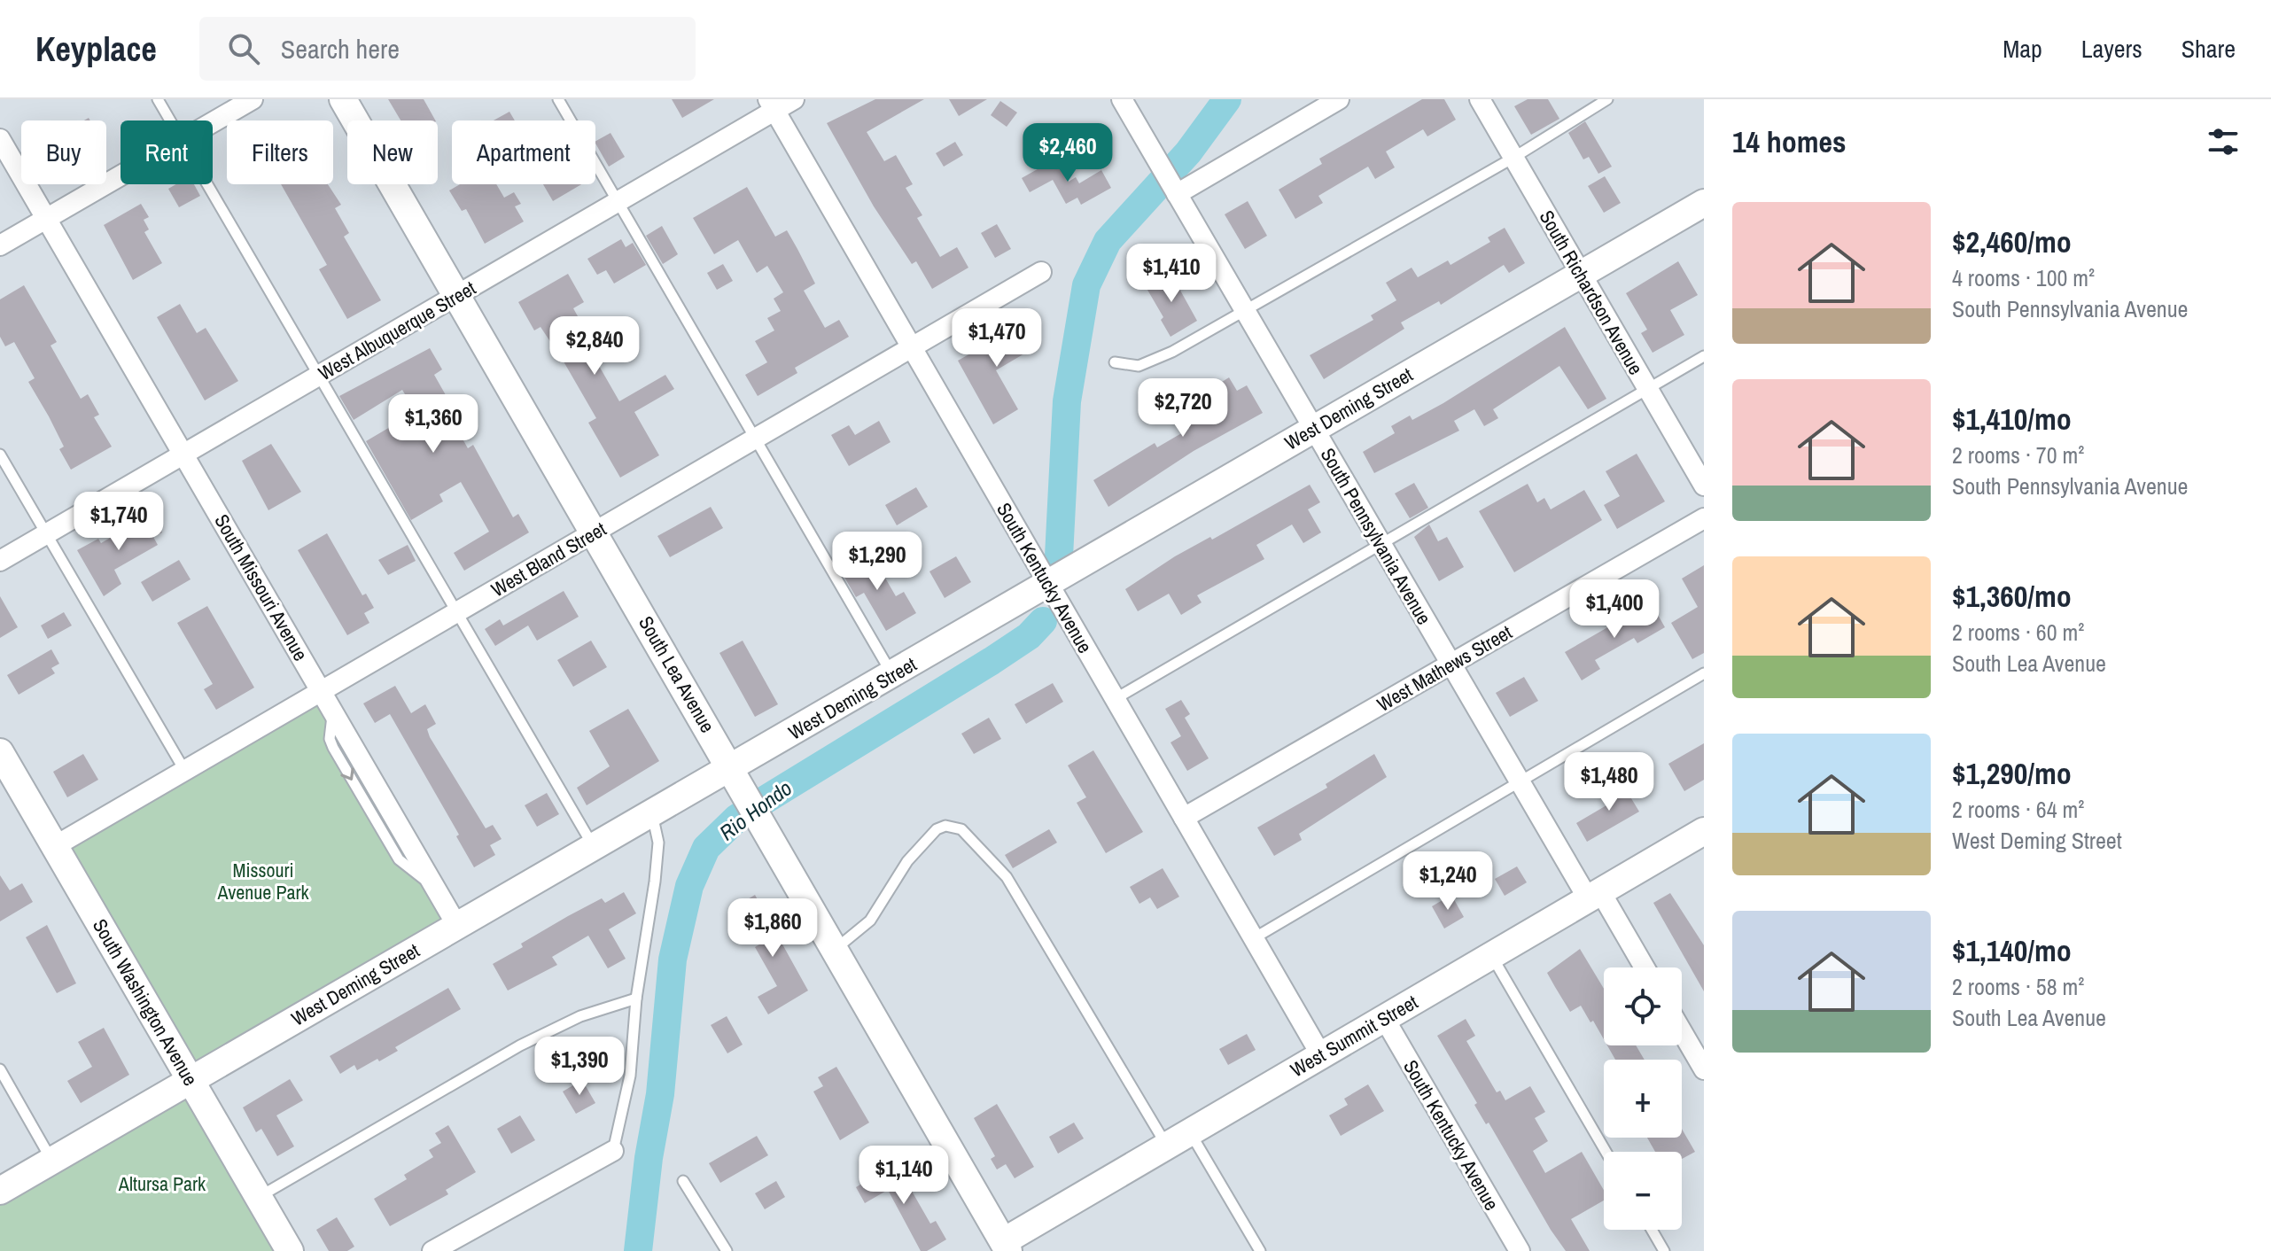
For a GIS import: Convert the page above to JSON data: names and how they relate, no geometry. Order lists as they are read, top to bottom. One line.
{"streets":{"street":["South Richardson Avenue","West Albuquerque Street","West Deming Street","South Pennsylvania Avenue","West Bland Street","South Kentucky Avenue","South Missouri Avenue","West Mathews Street","South Lea Avenue","South Washington Avenue","West Summit Street"]},"crossings":[["South Richardson Avenue","West Deming Street"],["West Albuquerque Street","South Kentucky Avenue"],["West Albuquerque Street","South Missouri Avenue"],["West Albuquerque Street","South Lea Avenue"],["West Deming Street","South Pennsylvania Avenue"],["West Deming Street","South Kentucky Avenue"],["West Deming Street","South Missouri Avenue"],["West Deming Street","South Lea Avenue"],["West Deming Street","South Washington Avenue"],["South Pennsylvania Avenue","West Mathews Street"],["South Pennsylvania Avenue","West Summit Street"],["West Bland Street","South Kentucky Avenue"],["West Bland Street","South Missouri Avenue"],["West Bland Street","South Lea Avenue"],["West Bland Street","South Washington Avenue"],["South Kentucky Avenue","West Mathews Street"],["South Kentucky Avenue","West Summit Street"],["South Lea Avenue","West Summit Street"]],"water":["Rio Hondo"],"parks":["Missouri Avenue Park","Altursa Park"],"page":{"header":"Keyplace","search":"Search here","nav":["Map","Layers","Share"],"heading":"14 homes","chip":["Buy","Rent","Filters","New","Apartment"],"price":["$2,460","$1,410","$1,470","$2,840","$2,720","$1,360","$1,740","$1,290","$1,400","$1,480","$1,240","$1,860","$1,390","$1,140"],"list":[{"name":"$2,460/mo","note":"4 rooms · 100 m² · South Pennsylvania Avenue"},{"name":"$1,410/mo","note":"2 rooms · 70 m² · South Pennsylvania Avenue"},{"name":"$1,360/mo","note":"2 rooms · 60 m² · South Lea Avenue"},{"name":"$1,290/mo","note":"2 rooms · 64 m² · West Deming Street"},{"name":"$1,140/mo","note":"2 rooms · 58 m² · South Lea Avenue"}],"map_buttons":["+","−"]}}
